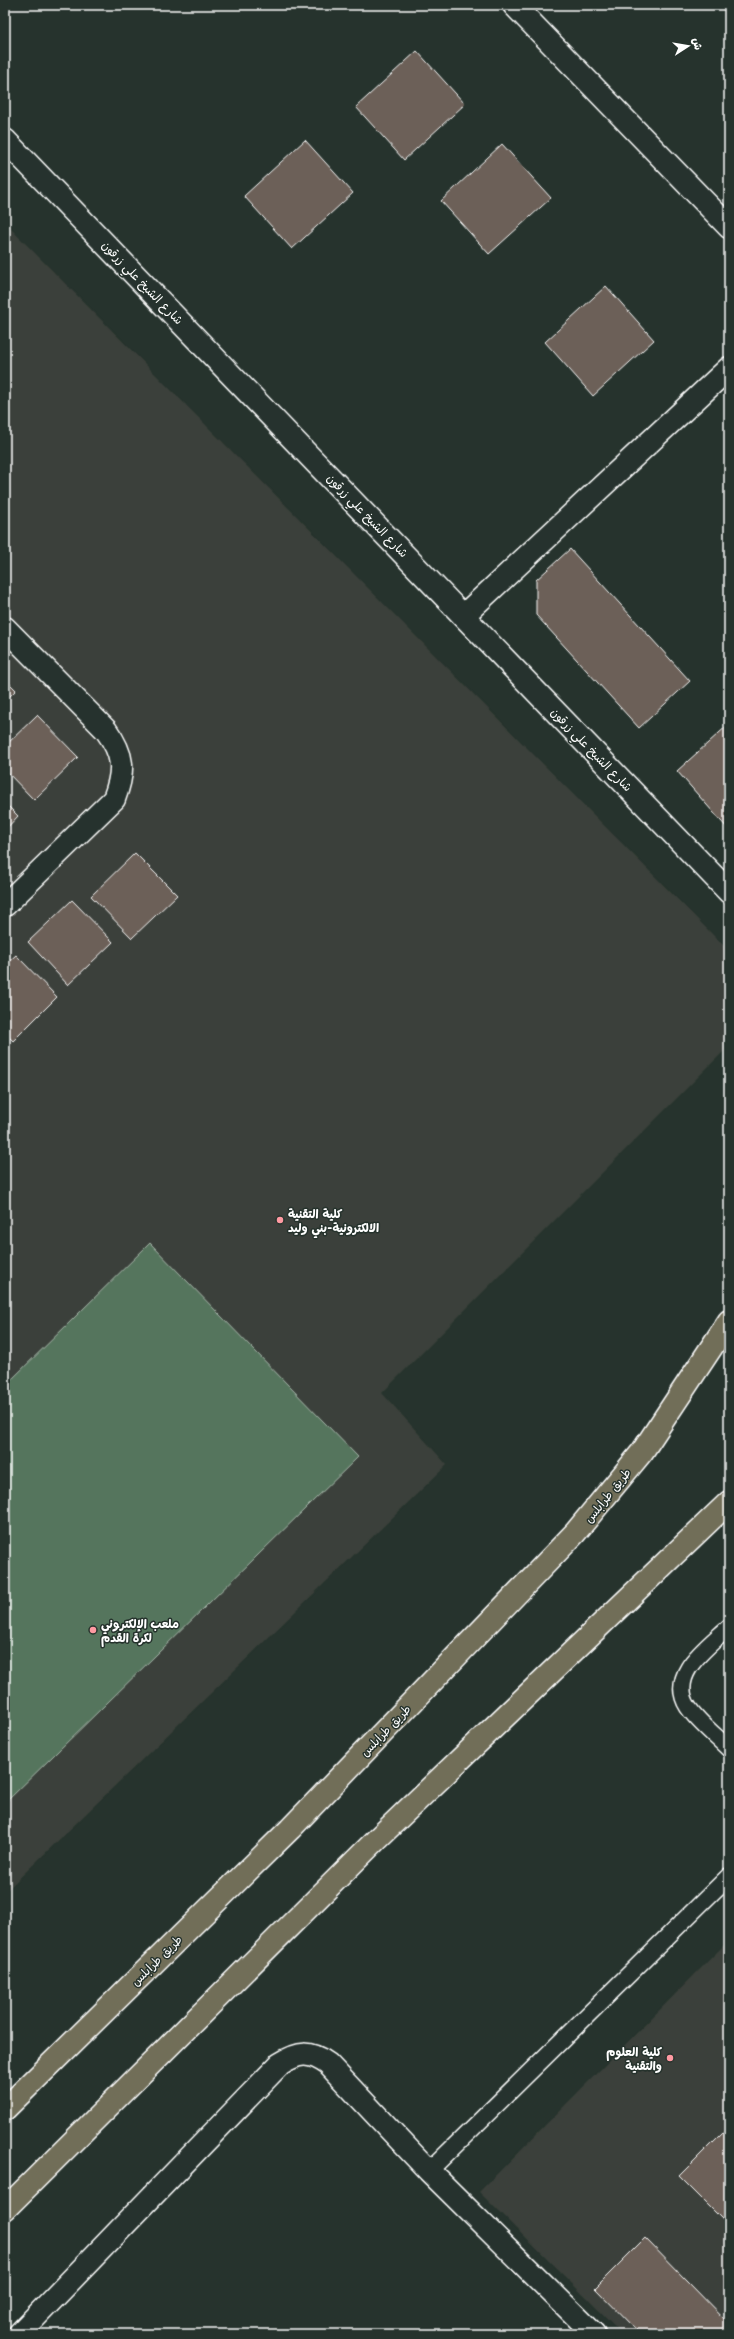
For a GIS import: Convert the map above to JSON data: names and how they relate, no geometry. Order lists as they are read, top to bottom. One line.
{"streets":{"highway":["طريق طرابلس"],"street":["شارع الشيخ علي زرقون"]},"places":["كلية التقنية الالكترونية-بني وليد","ملعب الإلكتروني لكرة القدم","كلية العلوم والتقنية"],"north":"right"}
